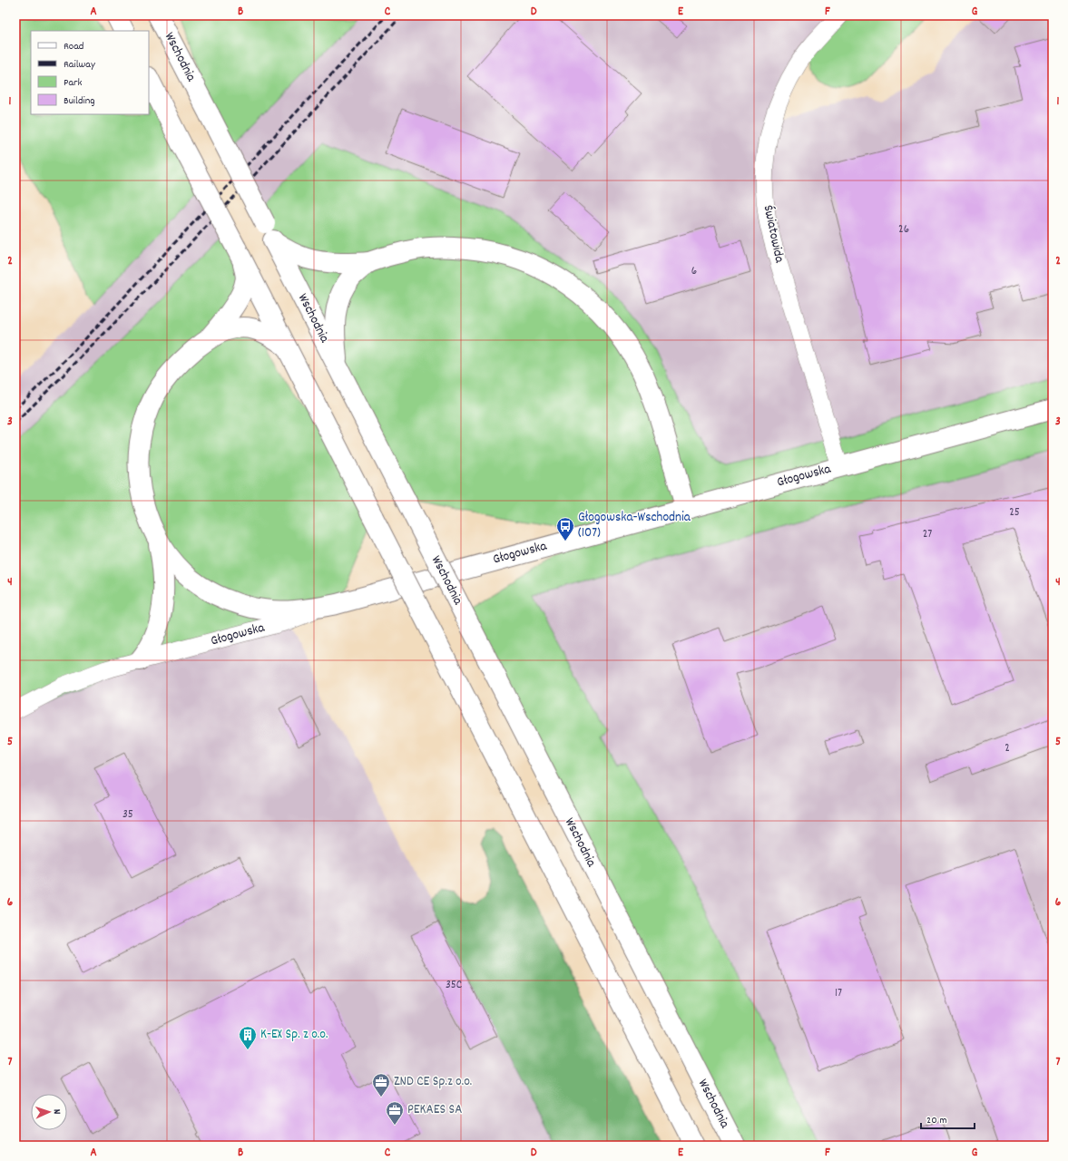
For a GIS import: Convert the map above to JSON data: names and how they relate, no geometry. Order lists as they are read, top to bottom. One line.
{"streets":{"street":["Wschodnia","Światowida","Głogowska"]},"crossings":[["Światowida","Głogowska"]],"places":{"bus stop":["Głogowska-Wschodnia (107)"],"building":["K-EX Sp. z o.o."],"office":["ZND CE Sp.z o.o.","PEKAES SA"]},"house_numbers":["26","6","25","27","2","35","35C","17"],"legend":["Road","Railway","Park","Building"],"scale_bar":"20 m","north":"right","grid":{"columns":["A","B","C","D","E","F","G"],"rows":["1","2","3","4","5","6","7"]}}
